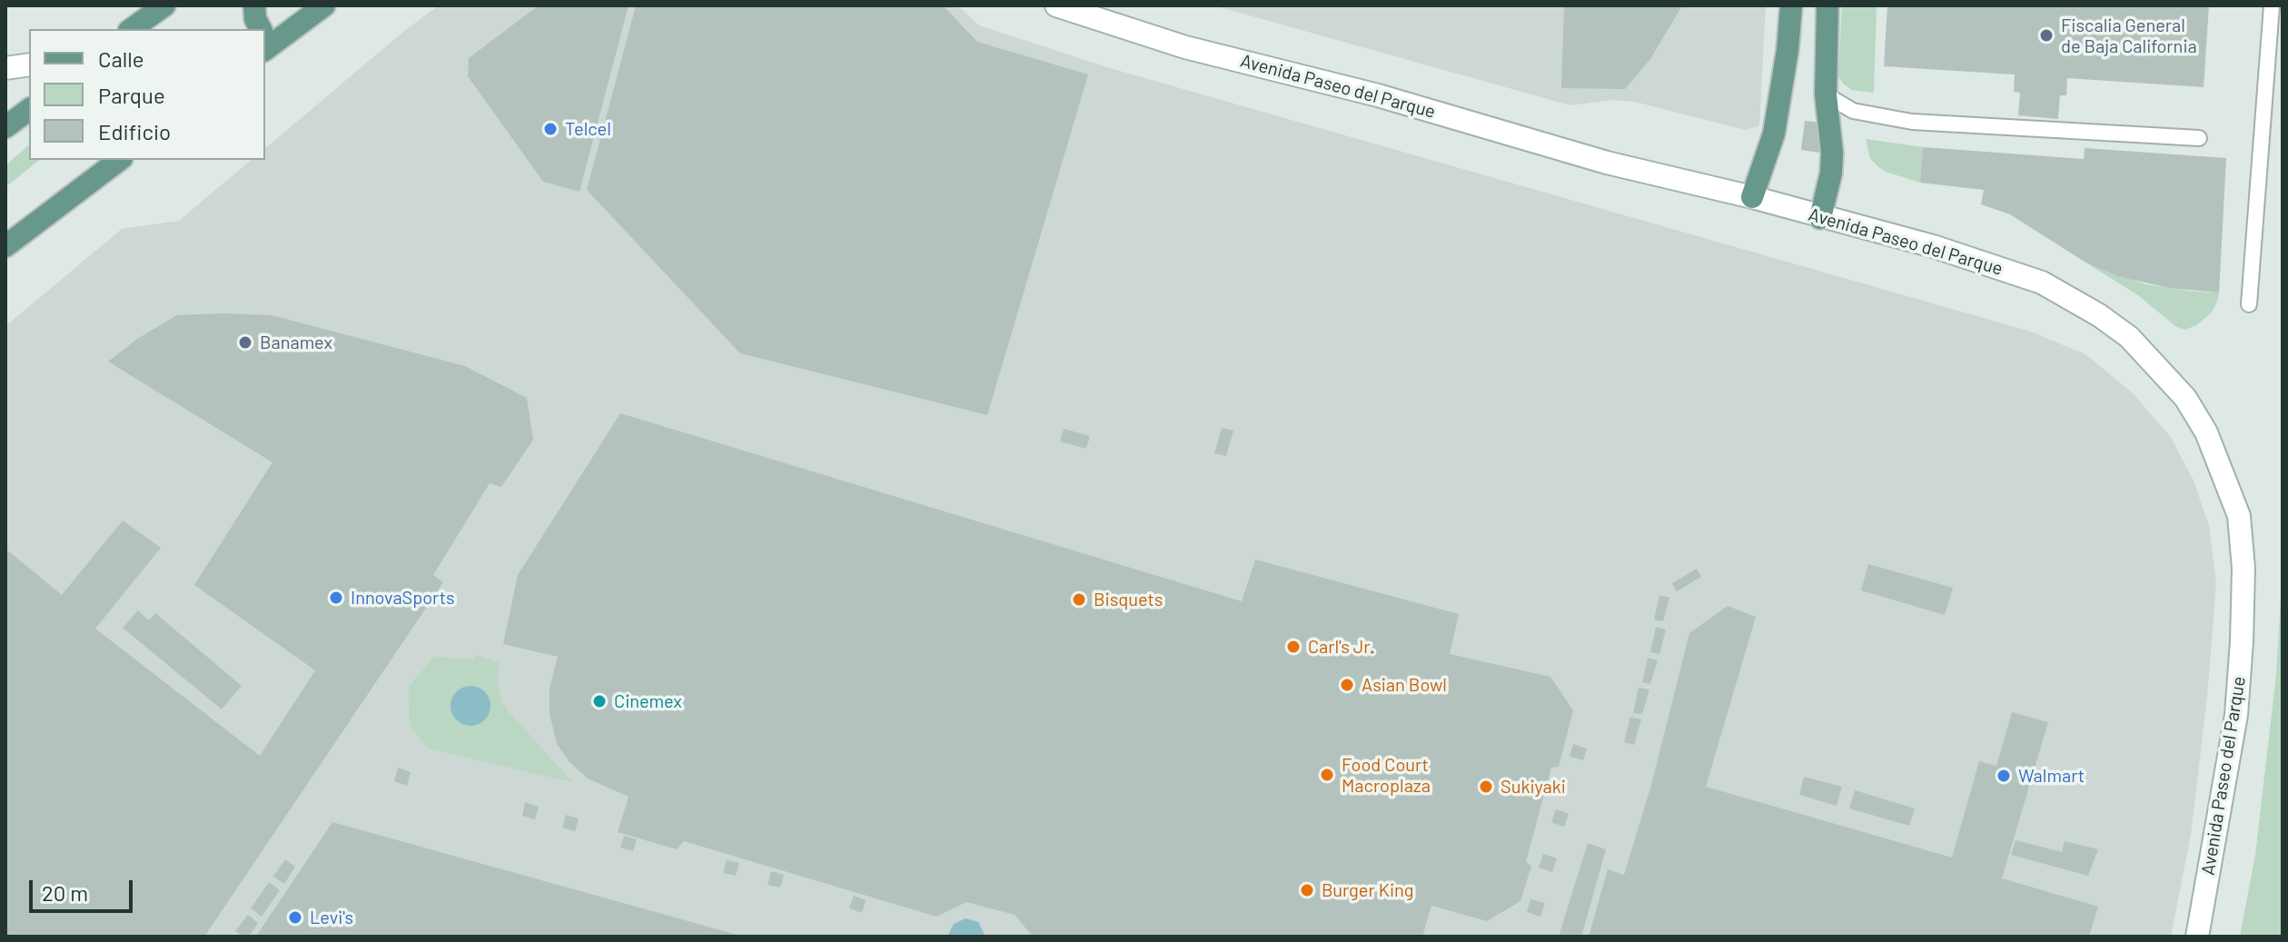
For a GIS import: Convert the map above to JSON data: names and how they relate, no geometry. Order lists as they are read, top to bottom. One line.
{"streets":{"main road":["Avenida Paseo del Parque"]},"places":["Fiscalia General de Baja California","Telcel","Banamex","InnovaSports","Bisquets","Carl's Jr.","Asian Bowl","Cinemex","Food Court Macroplaza","Walmart","Sukiyaki","Burger King","Levi's"],"legend":["Calle","Parque","Edificio"],"scale_bar":"20 m"}
